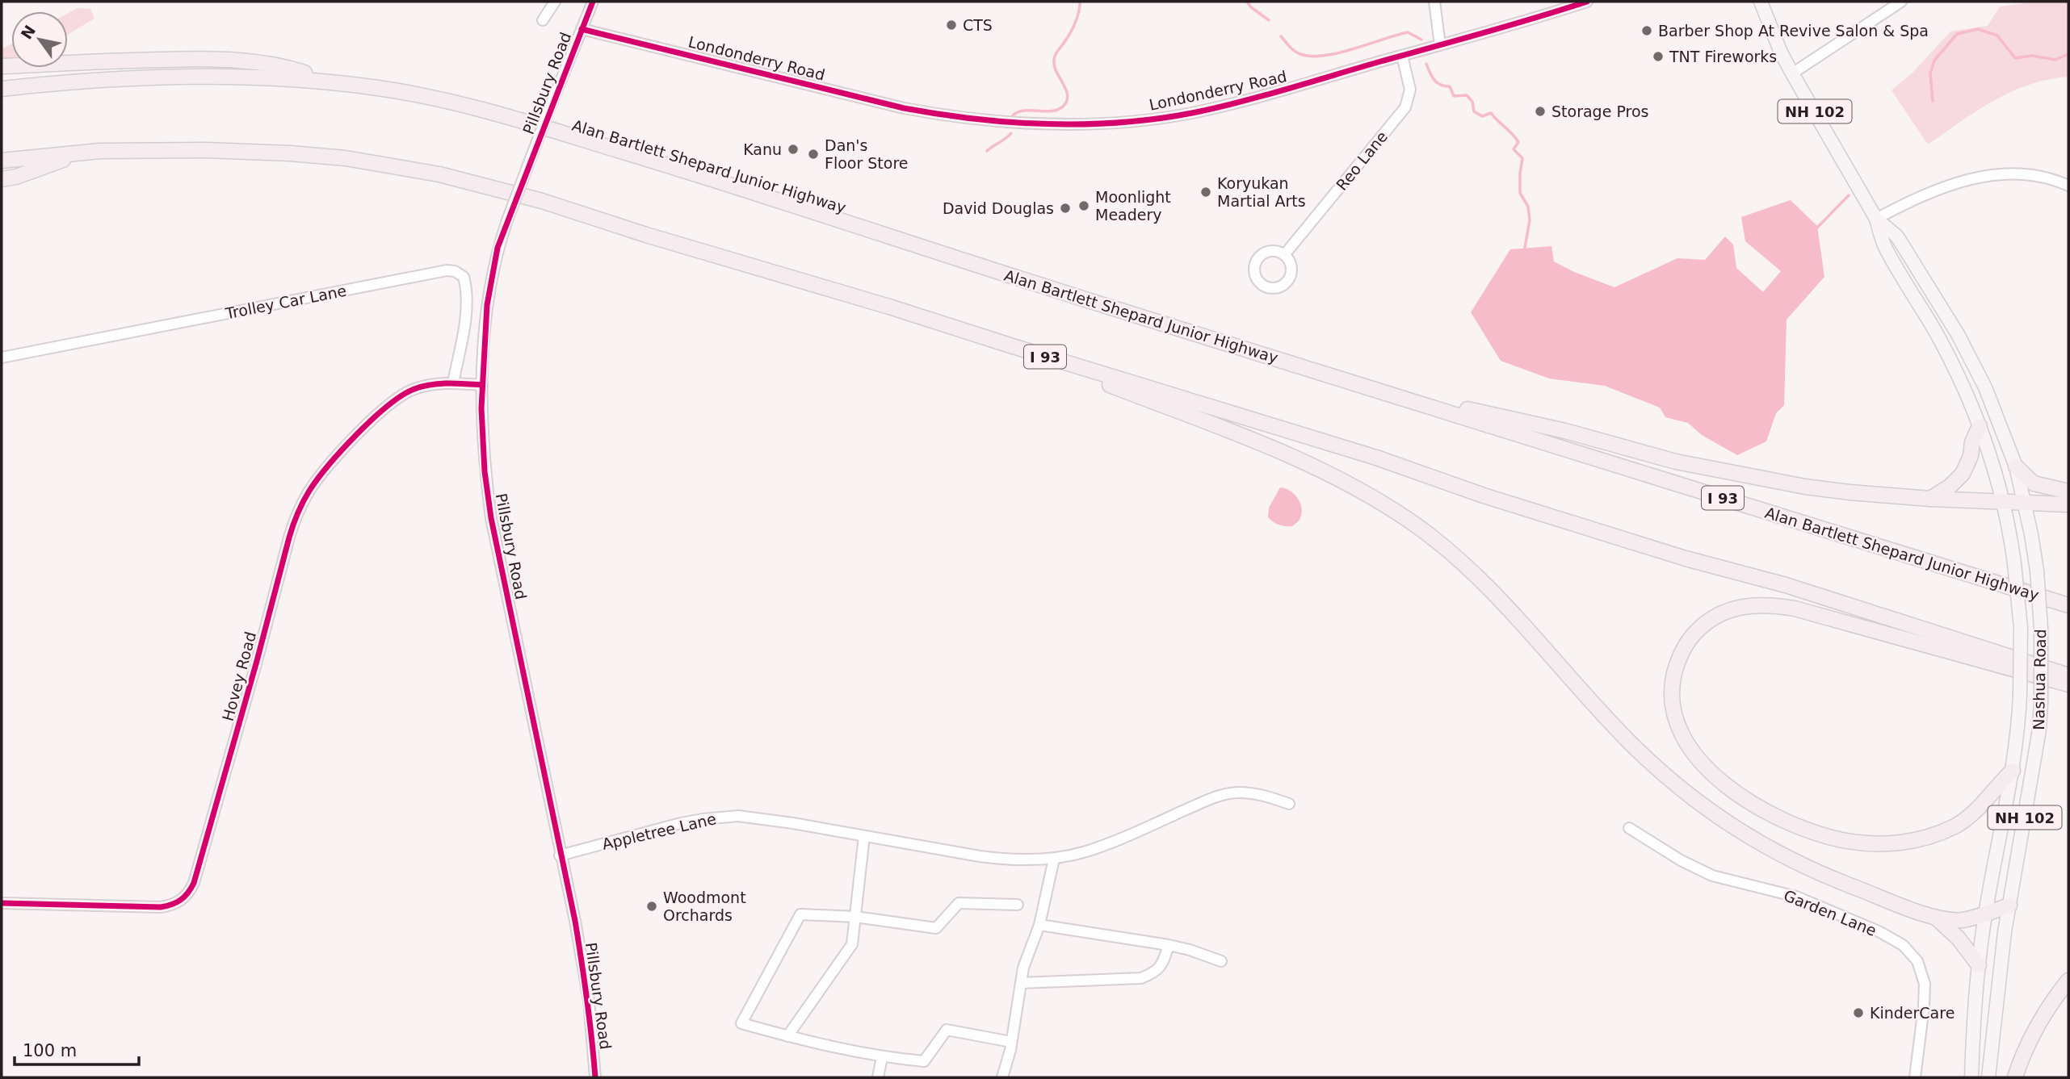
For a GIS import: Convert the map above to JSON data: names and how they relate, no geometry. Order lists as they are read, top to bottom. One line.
{"streets":{"highway":["Alan Bartlett Shepard Junior Highway","I 93"],"main road":["NH 102","Nashua Road"],"street":["Londonderry Road","Pillsbury Road","Reo Lane","Trolley Car Lane","Hovey Road","Appletree Lane","Garden Lane"]},"crossings":[["Londonderry Road","Pillsbury Road"],["Londonderry Road","Reo Lane"],["Pillsbury Road","Hovey Road"],["Pillsbury Road","Appletree Lane"],["Trolley Car Lane","Hovey Road"]],"places":["CTS","Barber Shop At Revive Salon & Spa","TNT Fireworks","Storage Pros","Kanu","Dan's Floor Store","Koryukan Martial Arts","Moonlight Meadery","David Douglas","Woodmont Orchards","KinderCare"],"scale_bar":"100 m","north":"top left"}
